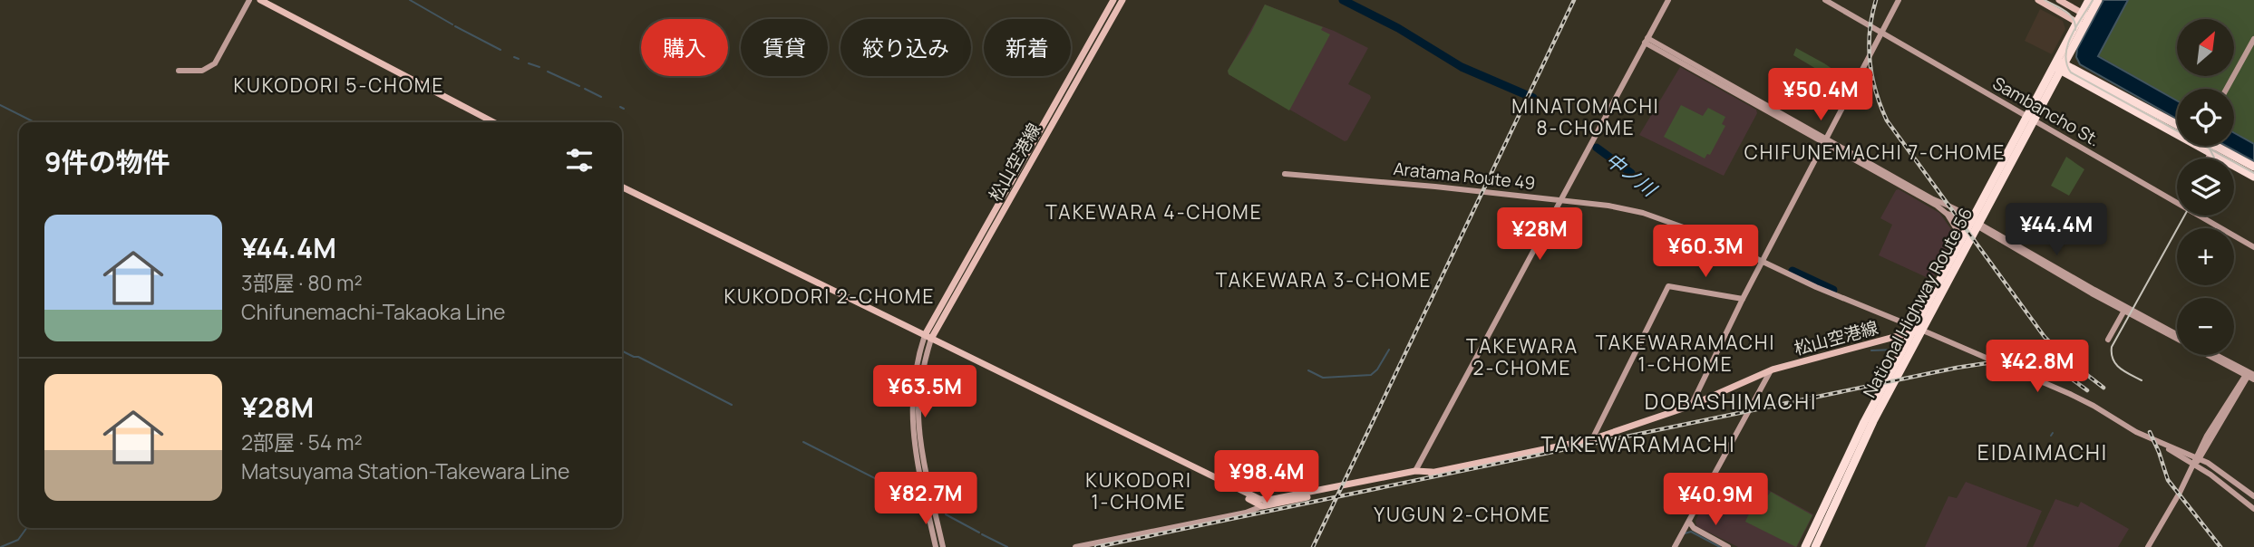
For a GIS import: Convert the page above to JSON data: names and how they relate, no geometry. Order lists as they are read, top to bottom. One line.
{"streets":{"highway":["National Highway Route 56"],"main road":["松山空港線"],"street":["Sambancho St.","Aratama Route 49"]},"crossings":[["Sambancho St.","National Highway Route 56"],["松山空港線","Aratama Route 49"],["松山空港線","National Highway Route 56"],["Aratama Route 49","National Highway Route 56"]],"districts":["KUKODORI 5-CHOME","MINATOMACHI 8-CHOME","CHIFUNEMACHI 7-CHOME","TAKEWARA 4-CHOME","TAKEWARA 3-CHOME","KUKODORI 2-CHOME","TAKEWARAMACHI 1-CHOME","TAKEWARA 2-CHOME","DOBASHIMACHI","TAKEWARAMACHI","EIDAIMACHI","KUKODORI 1-CHOME","YUGUN 2-CHOME"],"water":["中ノ川"],"north":"top right","page":{"map_buttons":["+","−"],"chip":["購入","賃貸","絞り込み","新着"],"price":["¥50.4M","¥44.4M","¥28M","¥60.3M","¥42.8M","¥63.5M","¥98.4M","¥82.7M","¥40.9M"],"heading":"9件の物件","list":[{"name":"¥44.4M","note":"3部屋 · 80 m² · Chifunemachi-Takaoka Line"},{"name":"¥28M","note":"2部屋 · 54 m² · Matsuyama Station-Takewara Line"}]}}
